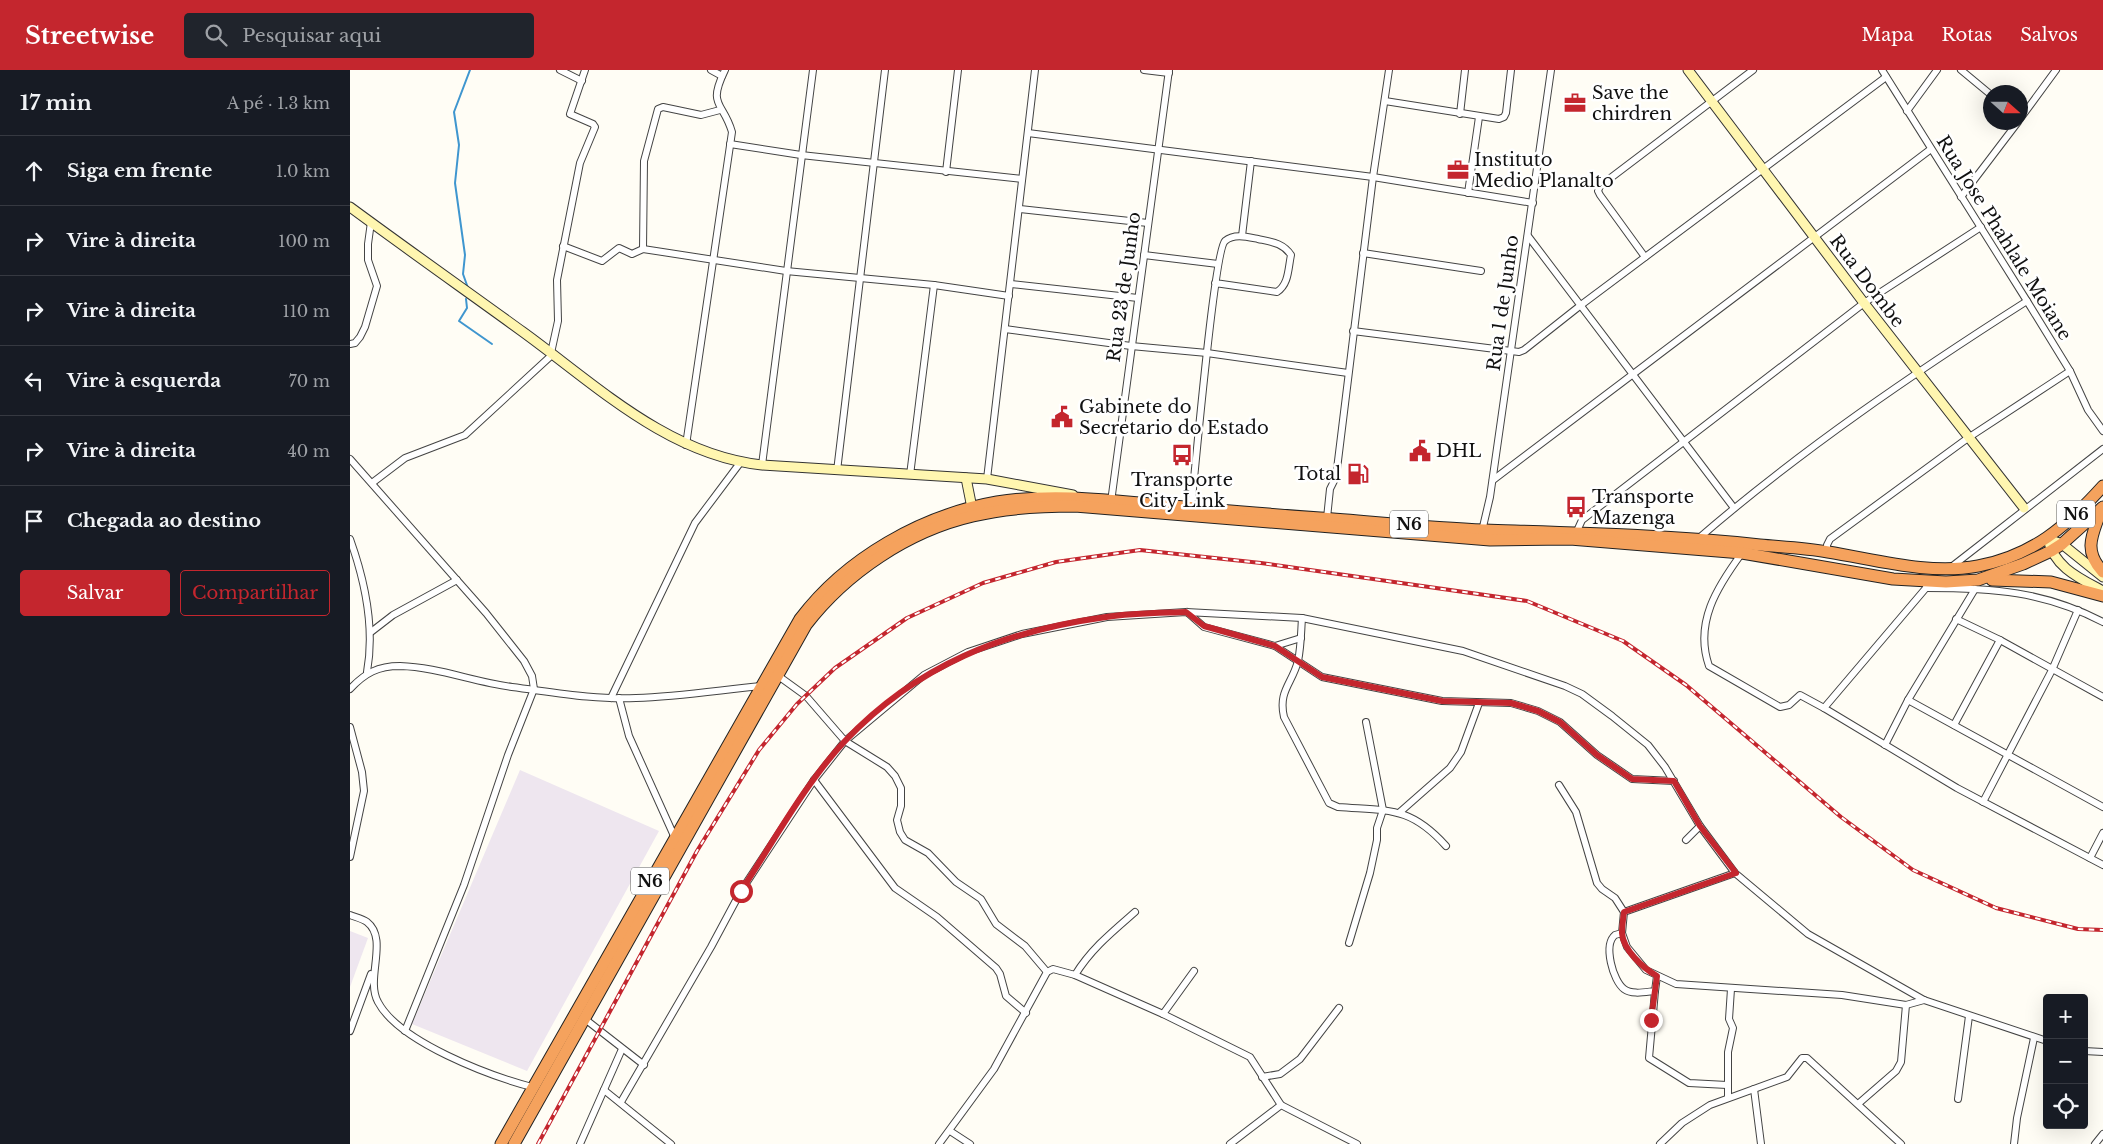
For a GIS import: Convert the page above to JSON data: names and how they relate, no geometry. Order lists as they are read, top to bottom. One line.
{"streets":{"highway":["N6"],"street":["Rua Jose Phahlale Moiane","Rua Dombe","Rua 23 de Junho","Rua 1 de Junho"]},"crossings":[["Rua 23 de Junho","N6"],["Rua 1 de Junho","N6"]],"places":{"office":["Save the chirdren","Instituto Medio Planalto"],"public building":["Gabinete do Secretario do Estado","DHL"],"bus stop":["Transporte City Link","Transporte Mazenga"],"fuel station":["Total"]},"north":"right","page":{"header":"Streetwise","search":"Pesquisar aqui","nav":["Mapa","Rotas","Salvos"],"heading":["17 min","A pé · 1.3 km"],"list":[["Siga em frente","1.0 km"],["Vire à direita","100 m"],["Vire à direita","110 m"],["Vire à esquerda","70 m"],["Vire à direita","40 m"],"Chegada ao destino"],"buttons":["Salvar","Compartilhar"],"map_buttons":["+","−"]}}
